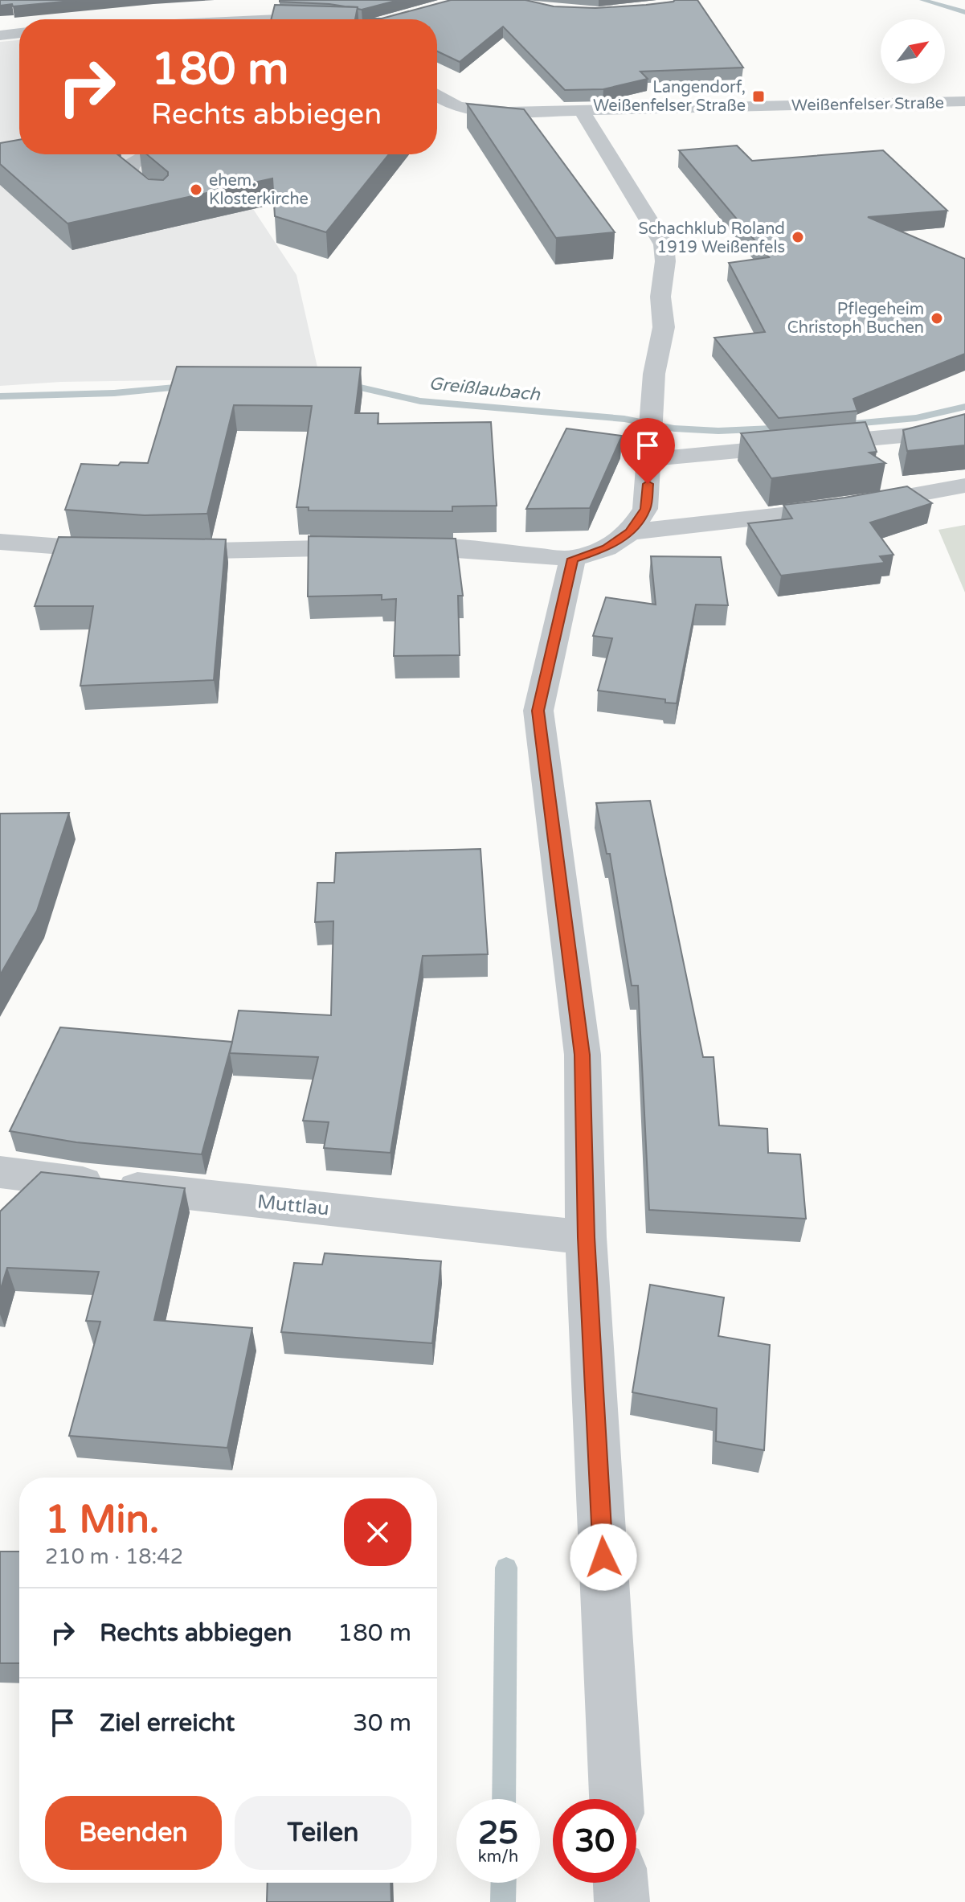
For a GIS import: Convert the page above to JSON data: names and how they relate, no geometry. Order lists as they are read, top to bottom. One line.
{"streets":{"street":["Weißenfelser Straße","Muttlau"]},"water":["Greißlaubach"],"places":{"transit":["Langendorf, Weißenfelser Straße"],"other":["ehem. Klosterkirche","Schachklub Roland 1919 Weißenfels","Pflegeheim Christoph Buchen"]},"north":"top right","page":{"turn":["180 m","Rechts abbiegen"],"heading":["1 Min.","210 m · 18:42"],"list":[{"name":"Rechts abbiegen","value":"180 m"},{"name":"Ziel erreicht","value":"30 m"}],"buttons":["Beenden","Teilen"],"speed":"25 km/h","limit":"30"}}
